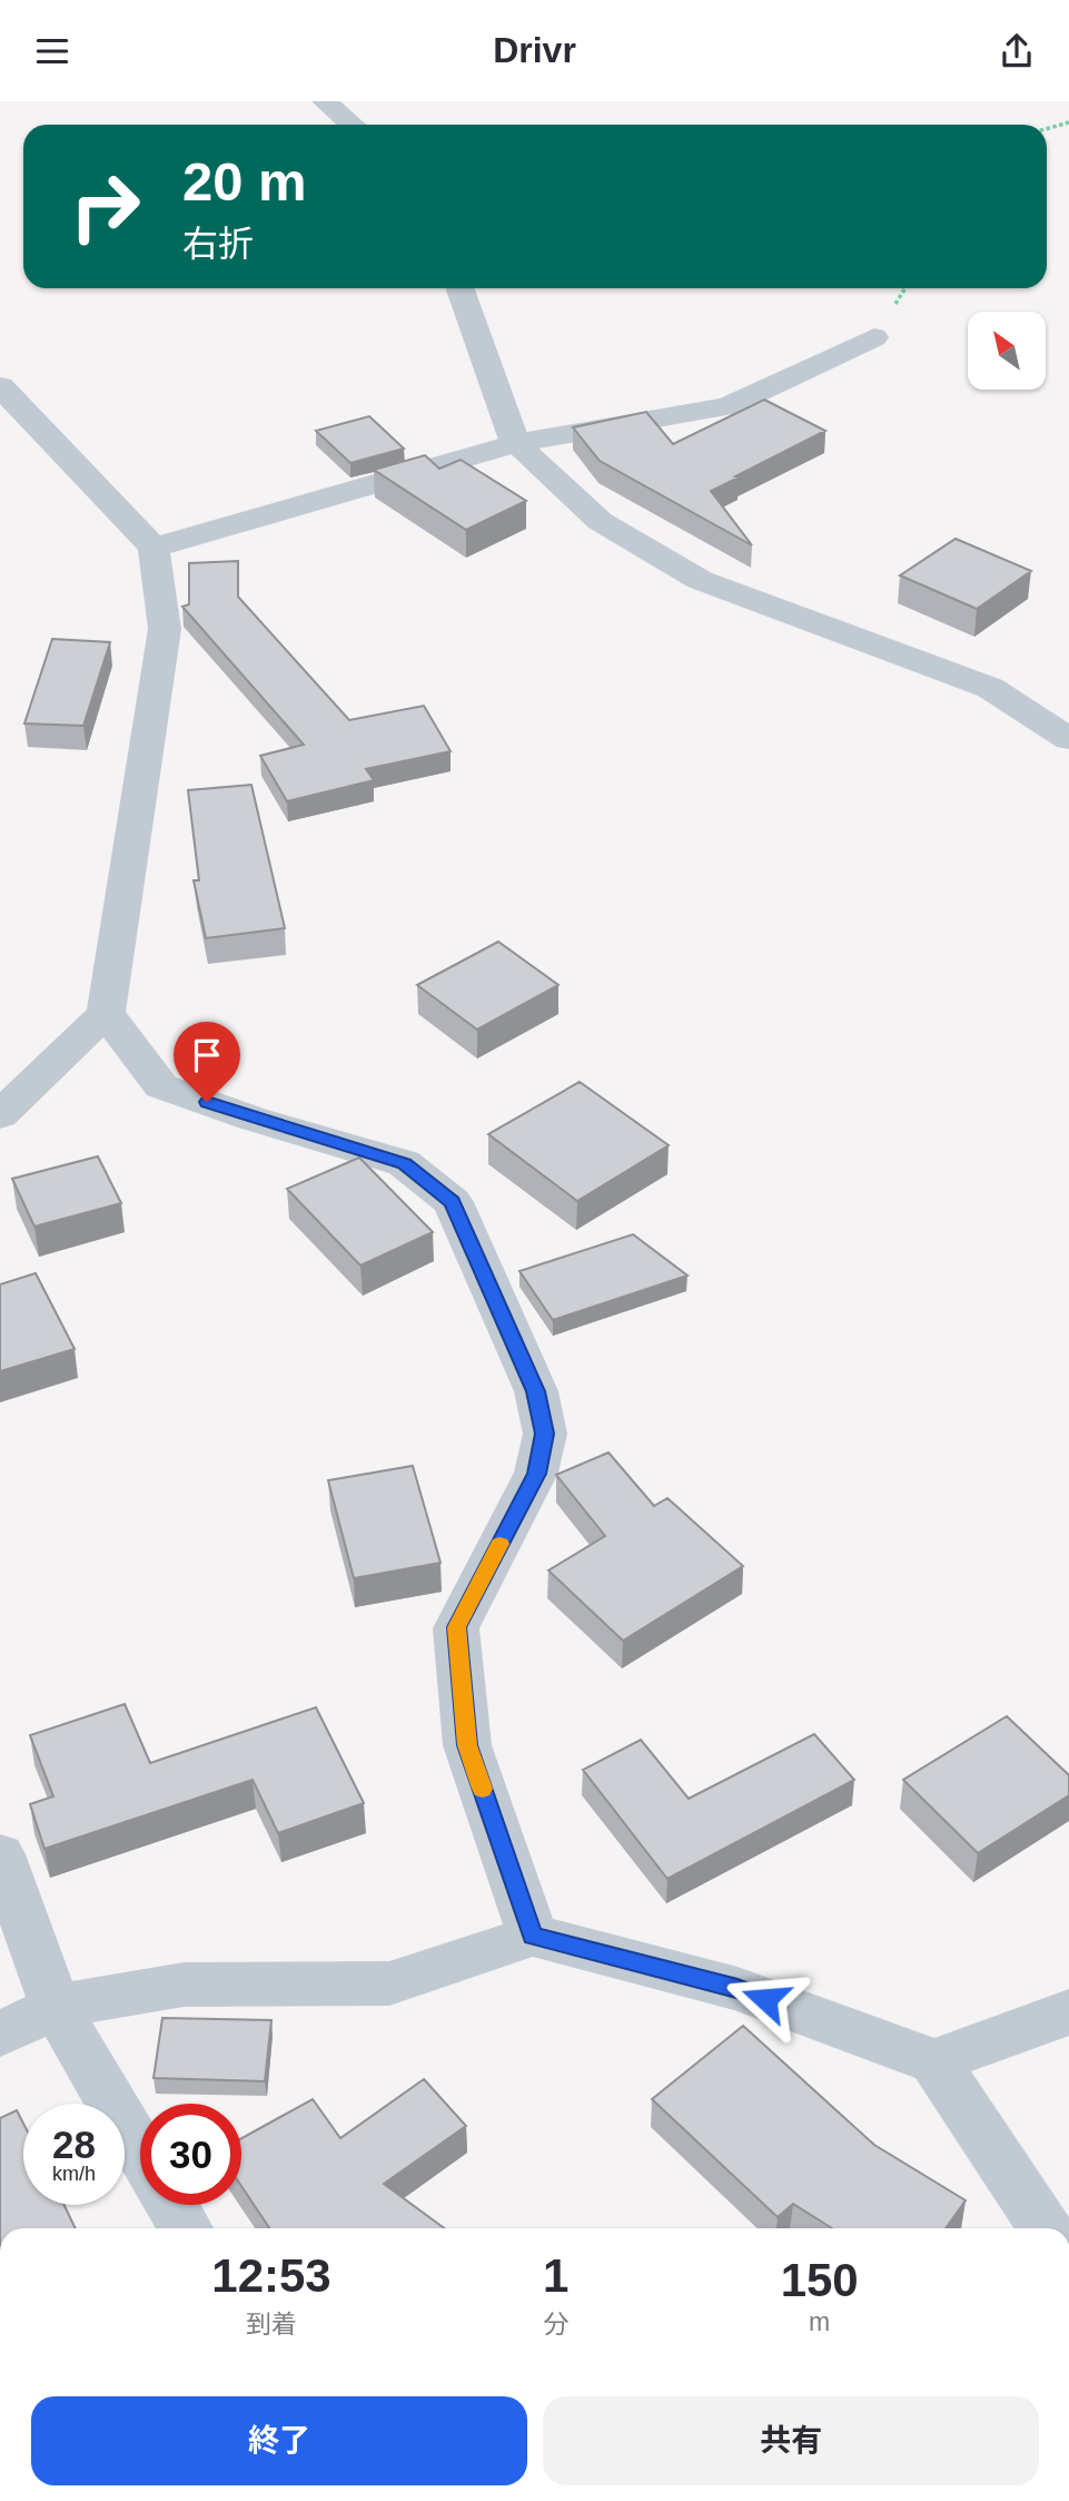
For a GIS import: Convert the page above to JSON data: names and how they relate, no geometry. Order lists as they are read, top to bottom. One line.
{"north":"top left","page":{"header":"Drivr","turn":["20 m","右折"],"speed":"28 km/h","limit":"30","eta":["12:53","到着","1","分","150","m"],"buttons":["終了","共有"]}}
